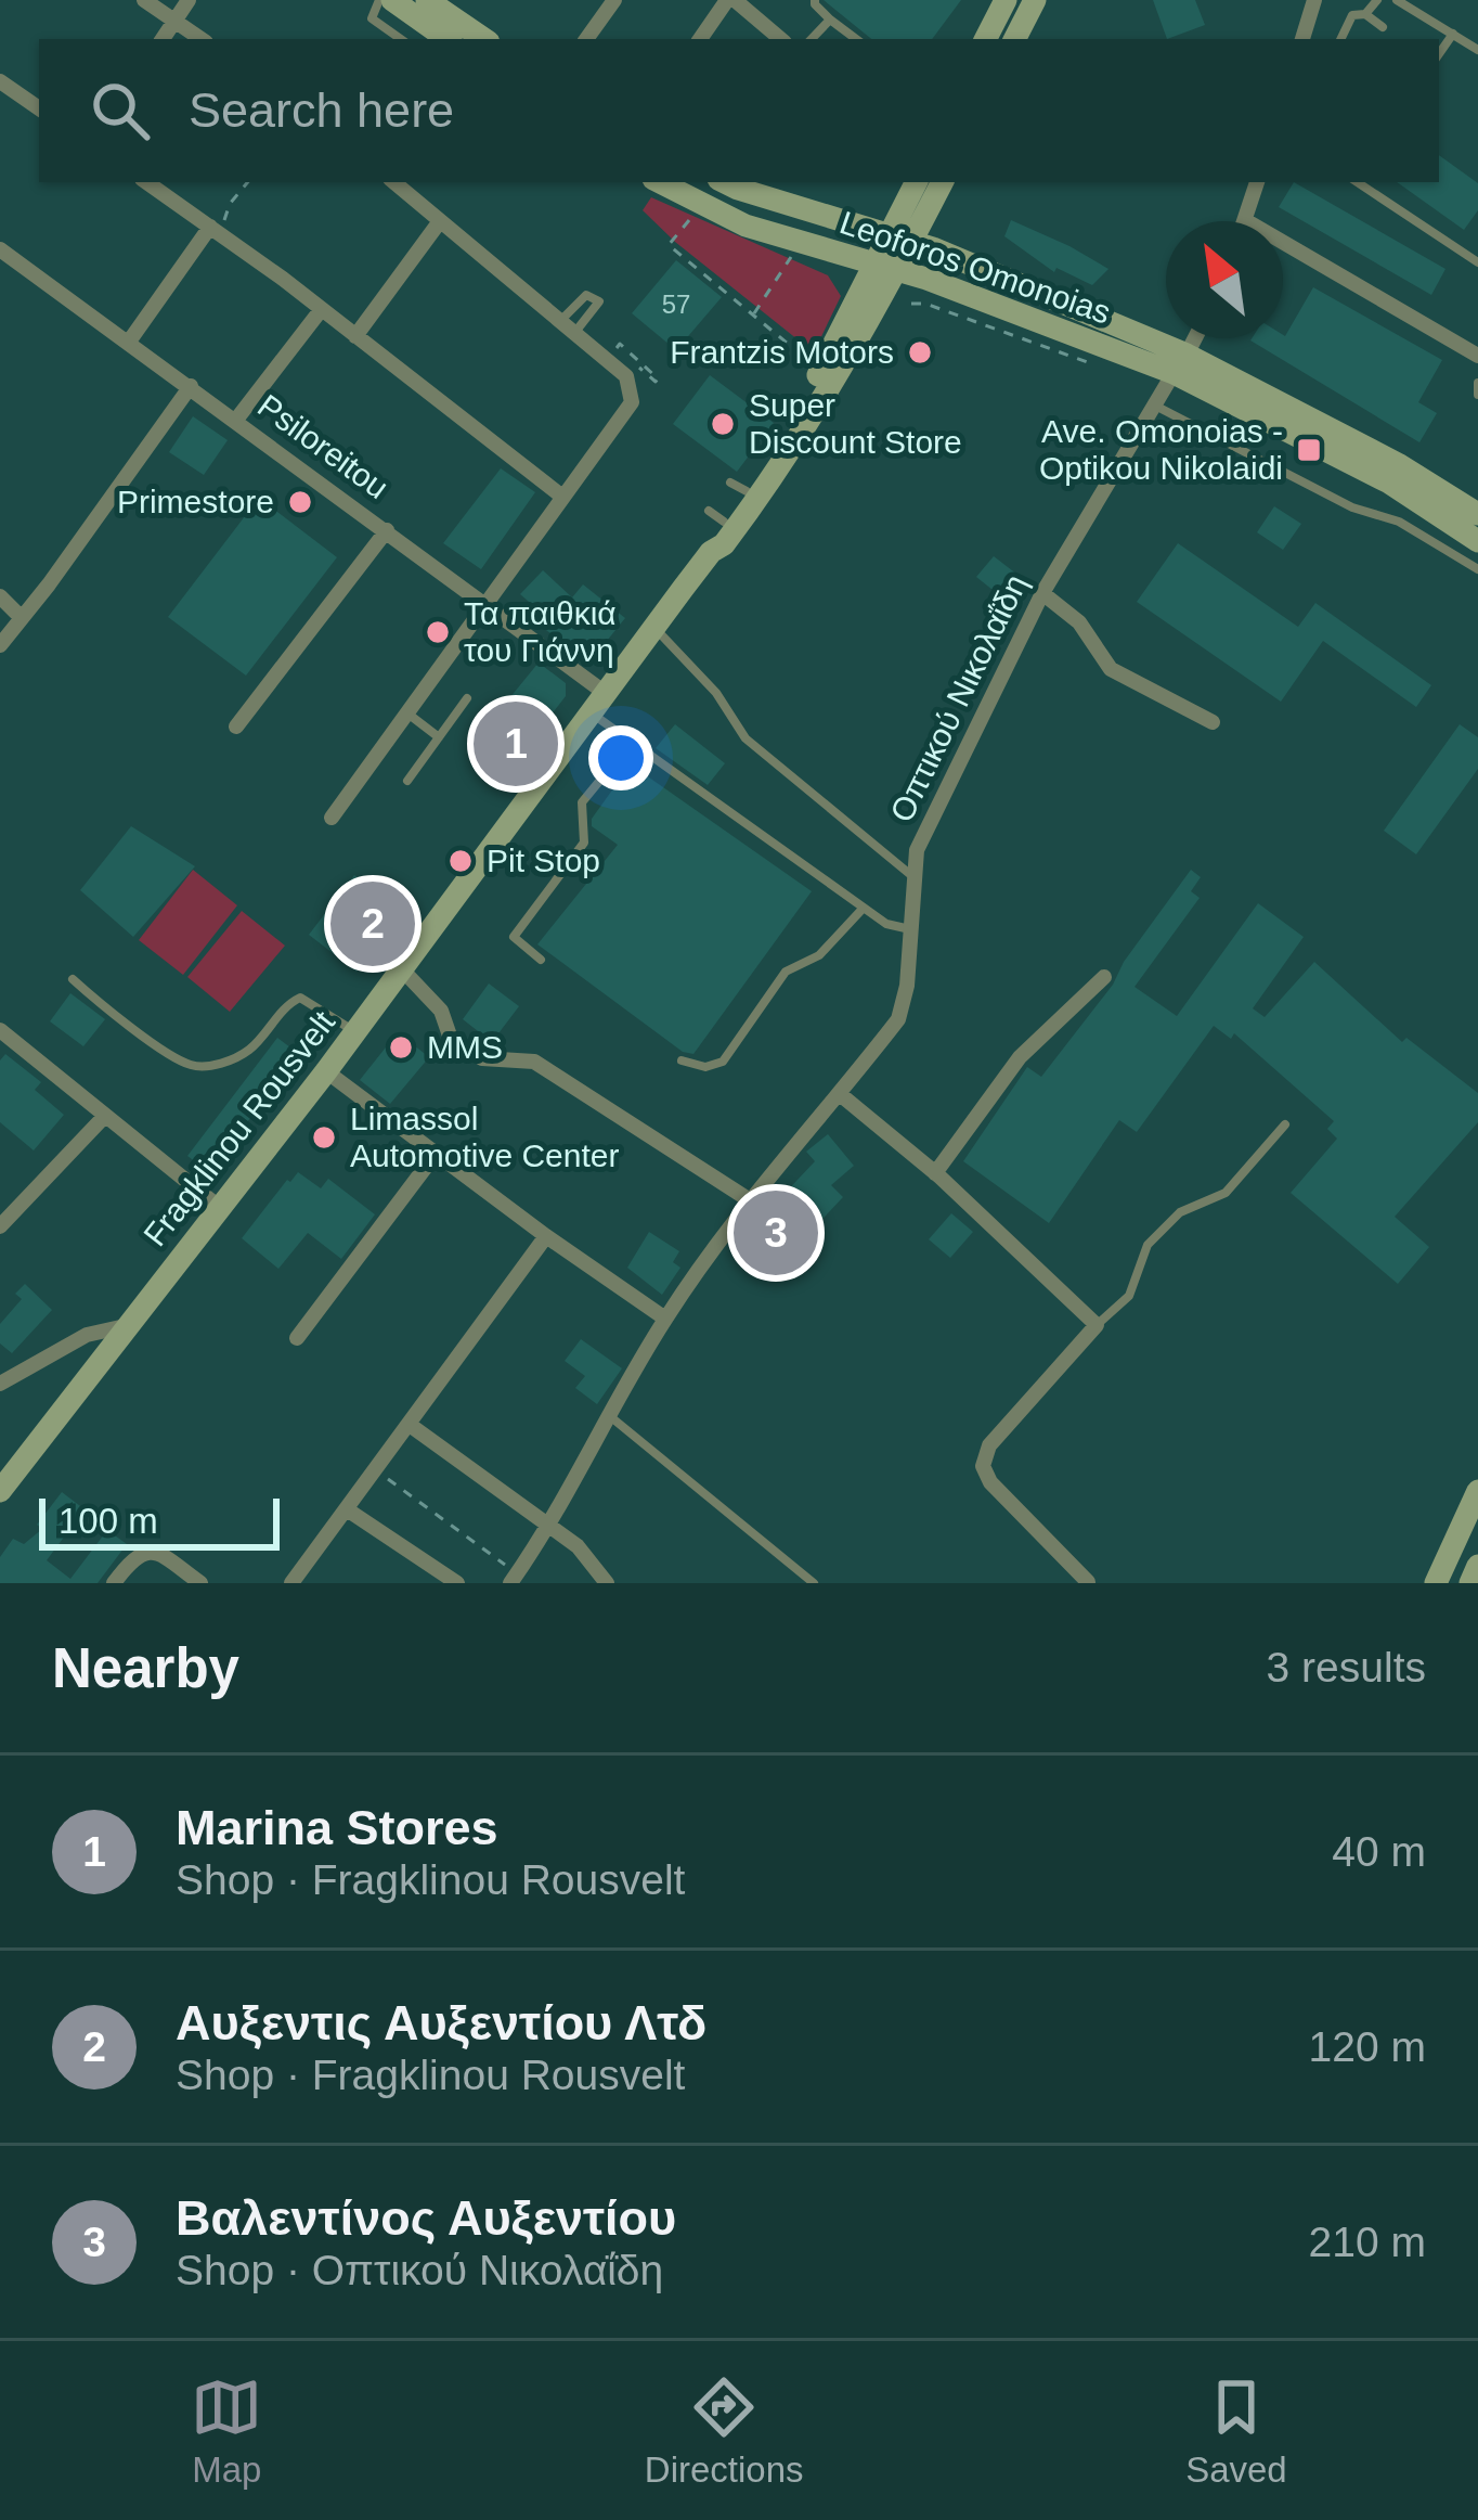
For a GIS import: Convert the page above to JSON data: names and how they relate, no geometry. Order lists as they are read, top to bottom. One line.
{"streets":{"main road":["Leoforos Omonoias","Fragklinou Rousvelt"],"street":["Psiloreitou","Οπτικού Νικολαΐδη"]},"crossings":[["Leoforos Omonoias","Οπτικού Νικολαΐδη"],["Leoforos Omonoias","Fragklinou Rousvelt"],["Psiloreitou","Fragklinou Rousvelt"]],"places":{"other":["Frantzis Motors","Super Discount Store","Primestore","Τα παιθκιά του Γιάννη","Pit Stop","MMS","Limassol Automotive Center"],"transit":["Ave. Omonoias - Optikou Nikolaidi"]},"house_numbers":["57"],"scale_bar":"100 m","north":"top left","page":{"search":"Search here","pins":["1","2","3"],"scale":"100 m","heading":["Nearby","3 results"],"list":[{"mark":"1","name":"Marina Stores","note":"Shop · Fragklinou Rousvelt","value":"40 m"},{"mark":"2","name":"Αυξεντις Αυξεντίου Λτδ","note":"Shop · Fragklinou Rousvelt","value":"120 m"},{"mark":"3","name":"Βαλεντίνος Αυξεντίου","note":"Shop · Οπτικού Νικολαΐδη","value":"210 m"}],"nav":["Map","Directions","Saved"]}}
